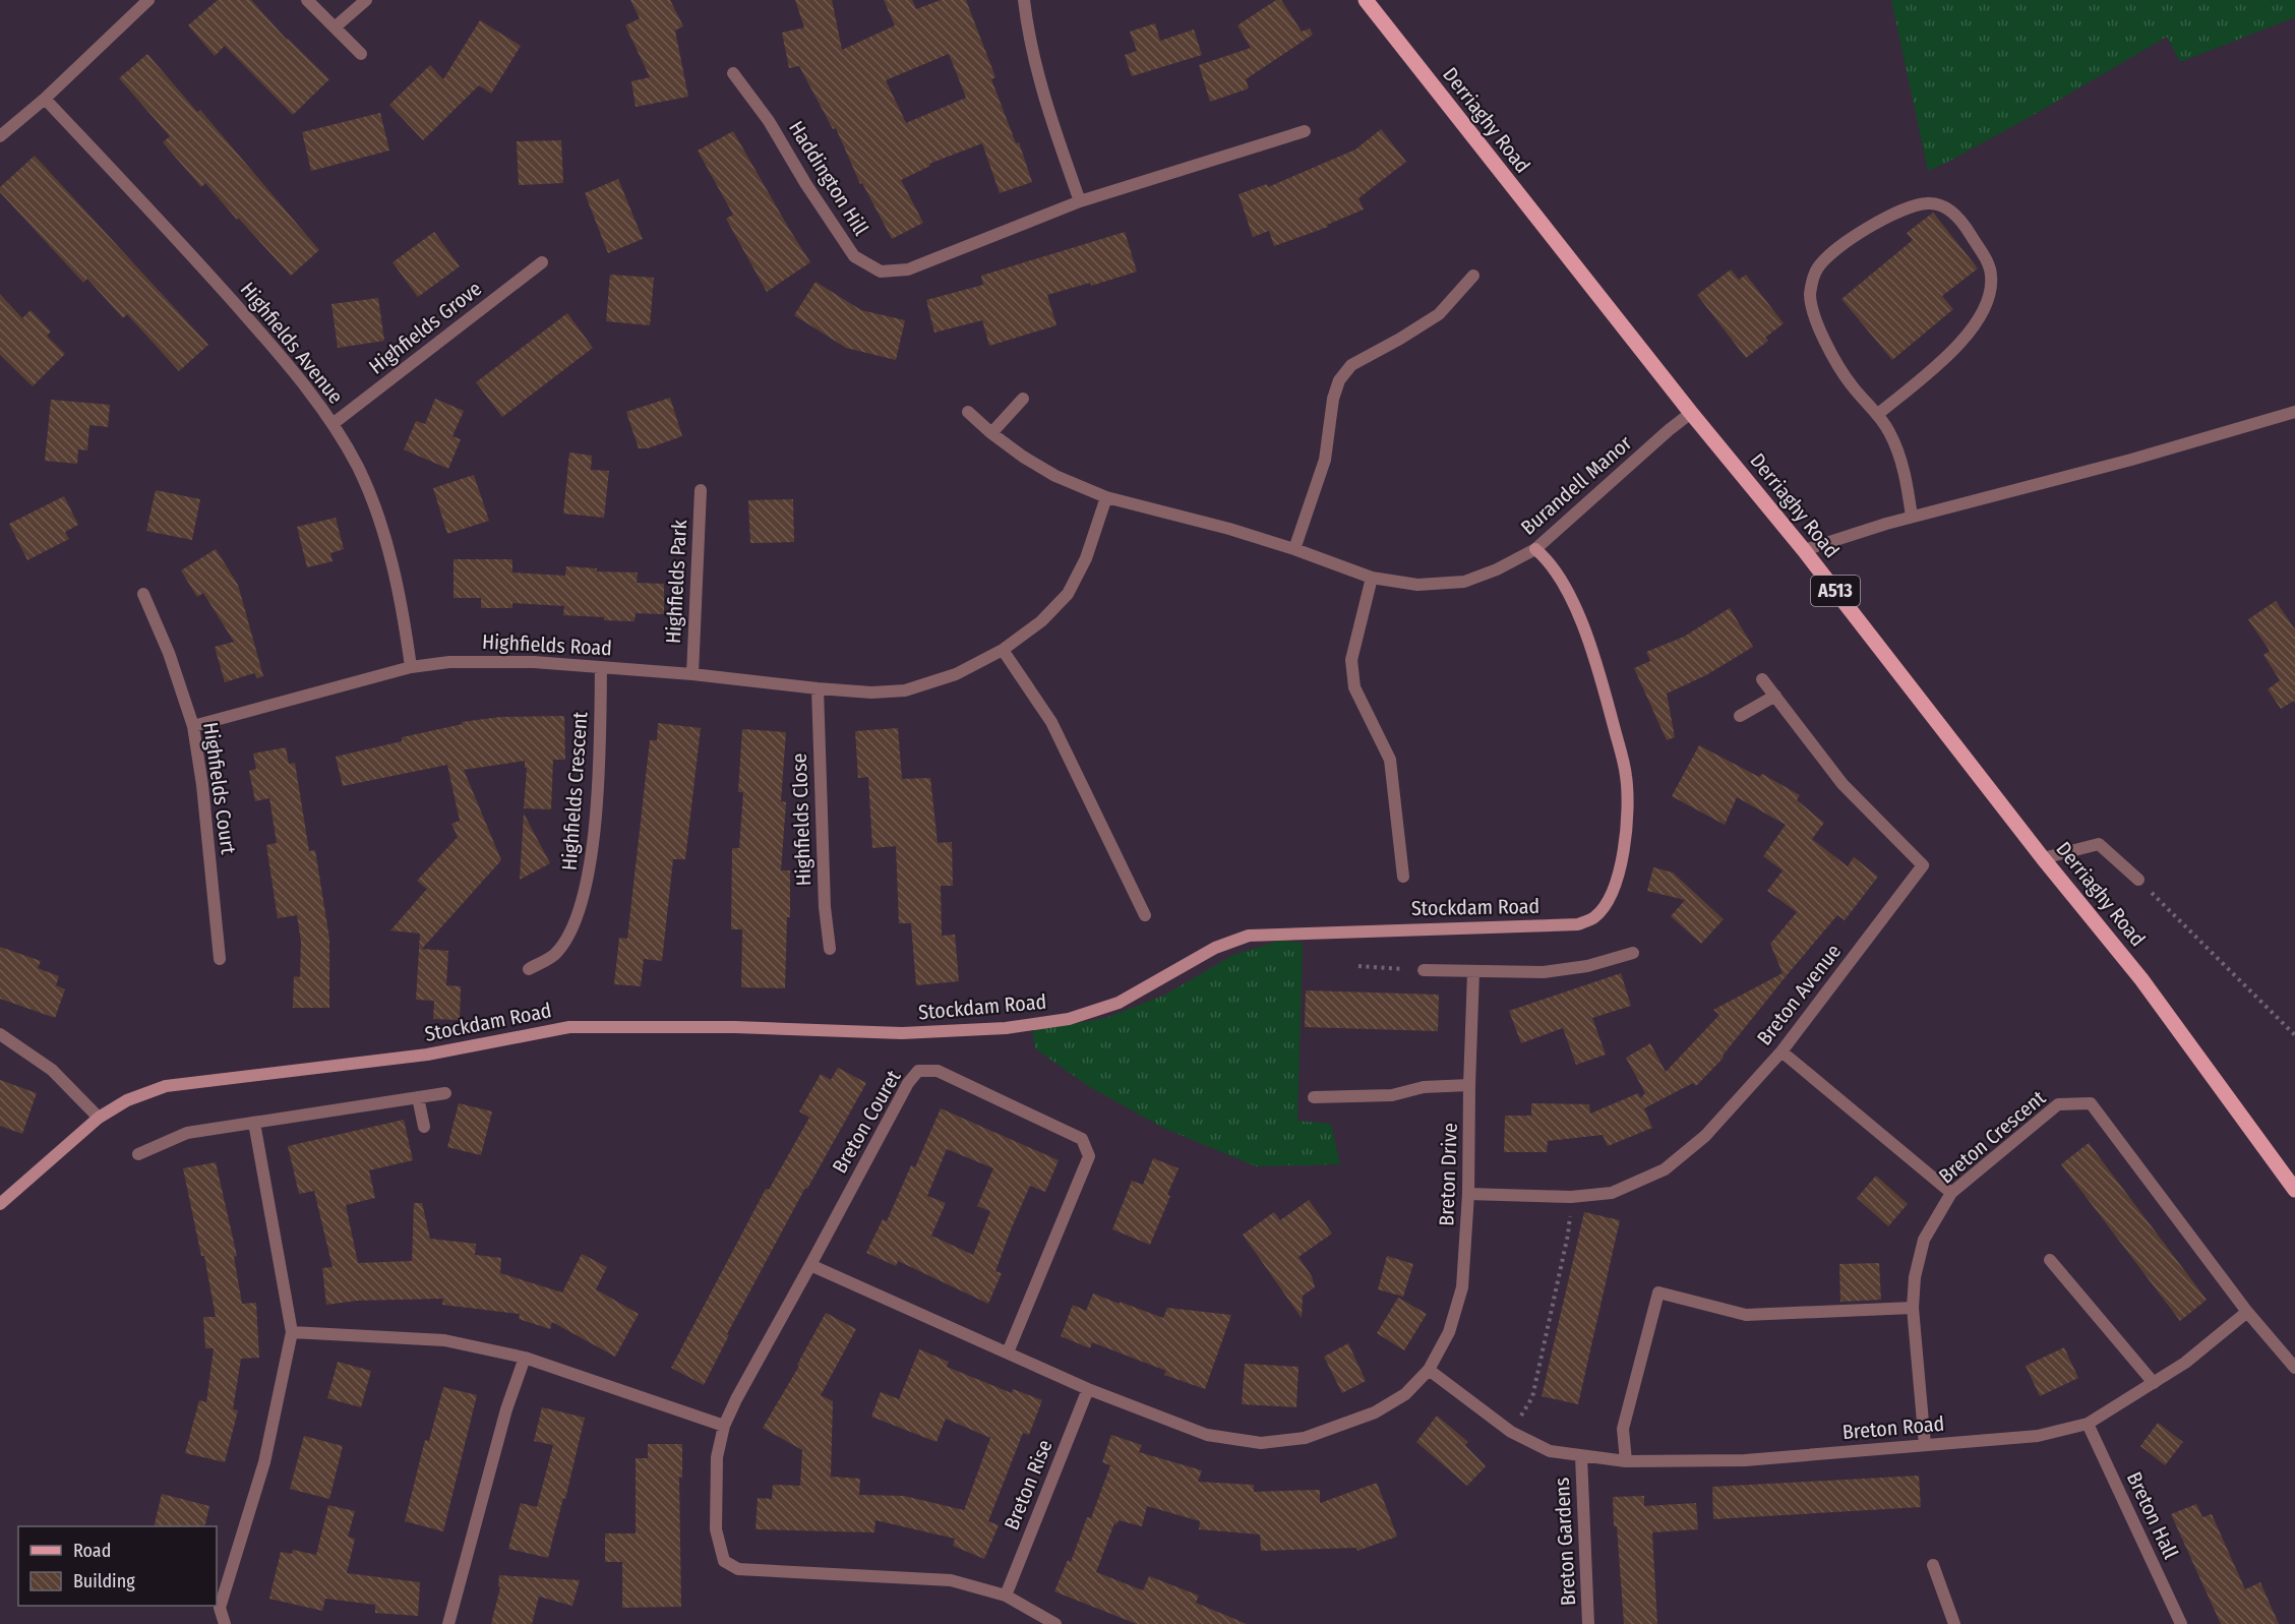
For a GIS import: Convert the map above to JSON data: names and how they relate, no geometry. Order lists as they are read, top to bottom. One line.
{"streets":{"main road":["Derriaghy Road","A513"],"street":["Haddington Hill","Highfields Grove","Highfields Avenue","Burandell Manor","Highfields Park","Highfields Road","Highfields Court","Highfields Crescent","Highfields Close","Stockdam Road","Breton Avenue","Breton Couret","Breton Crescent","Breton Drive","Breton Road","Breton Rise","Breton Hall","Breton Gardens"]},"crossings":[["Derriaghy Road","Burandell Manor"],["Highfields Grove","Highfields Avenue"],["Highfields Avenue","Highfields Road"],["Burandell Manor","Stockdam Road"],["Highfields Park","Highfields Road"],["Highfields Road","Highfields Court"],["Highfields Road","Highfields Crescent"],["Highfields Road","Highfields Close"],["Breton Avenue","Breton Drive"],["Breton Crescent","Breton Road"],["Breton Drive","Breton Road"],["Breton Drive","Breton Rise"],["Breton Road","Breton Hall"],["Breton Road","Breton Gardens"]],"legend":["Road","Building"]}
